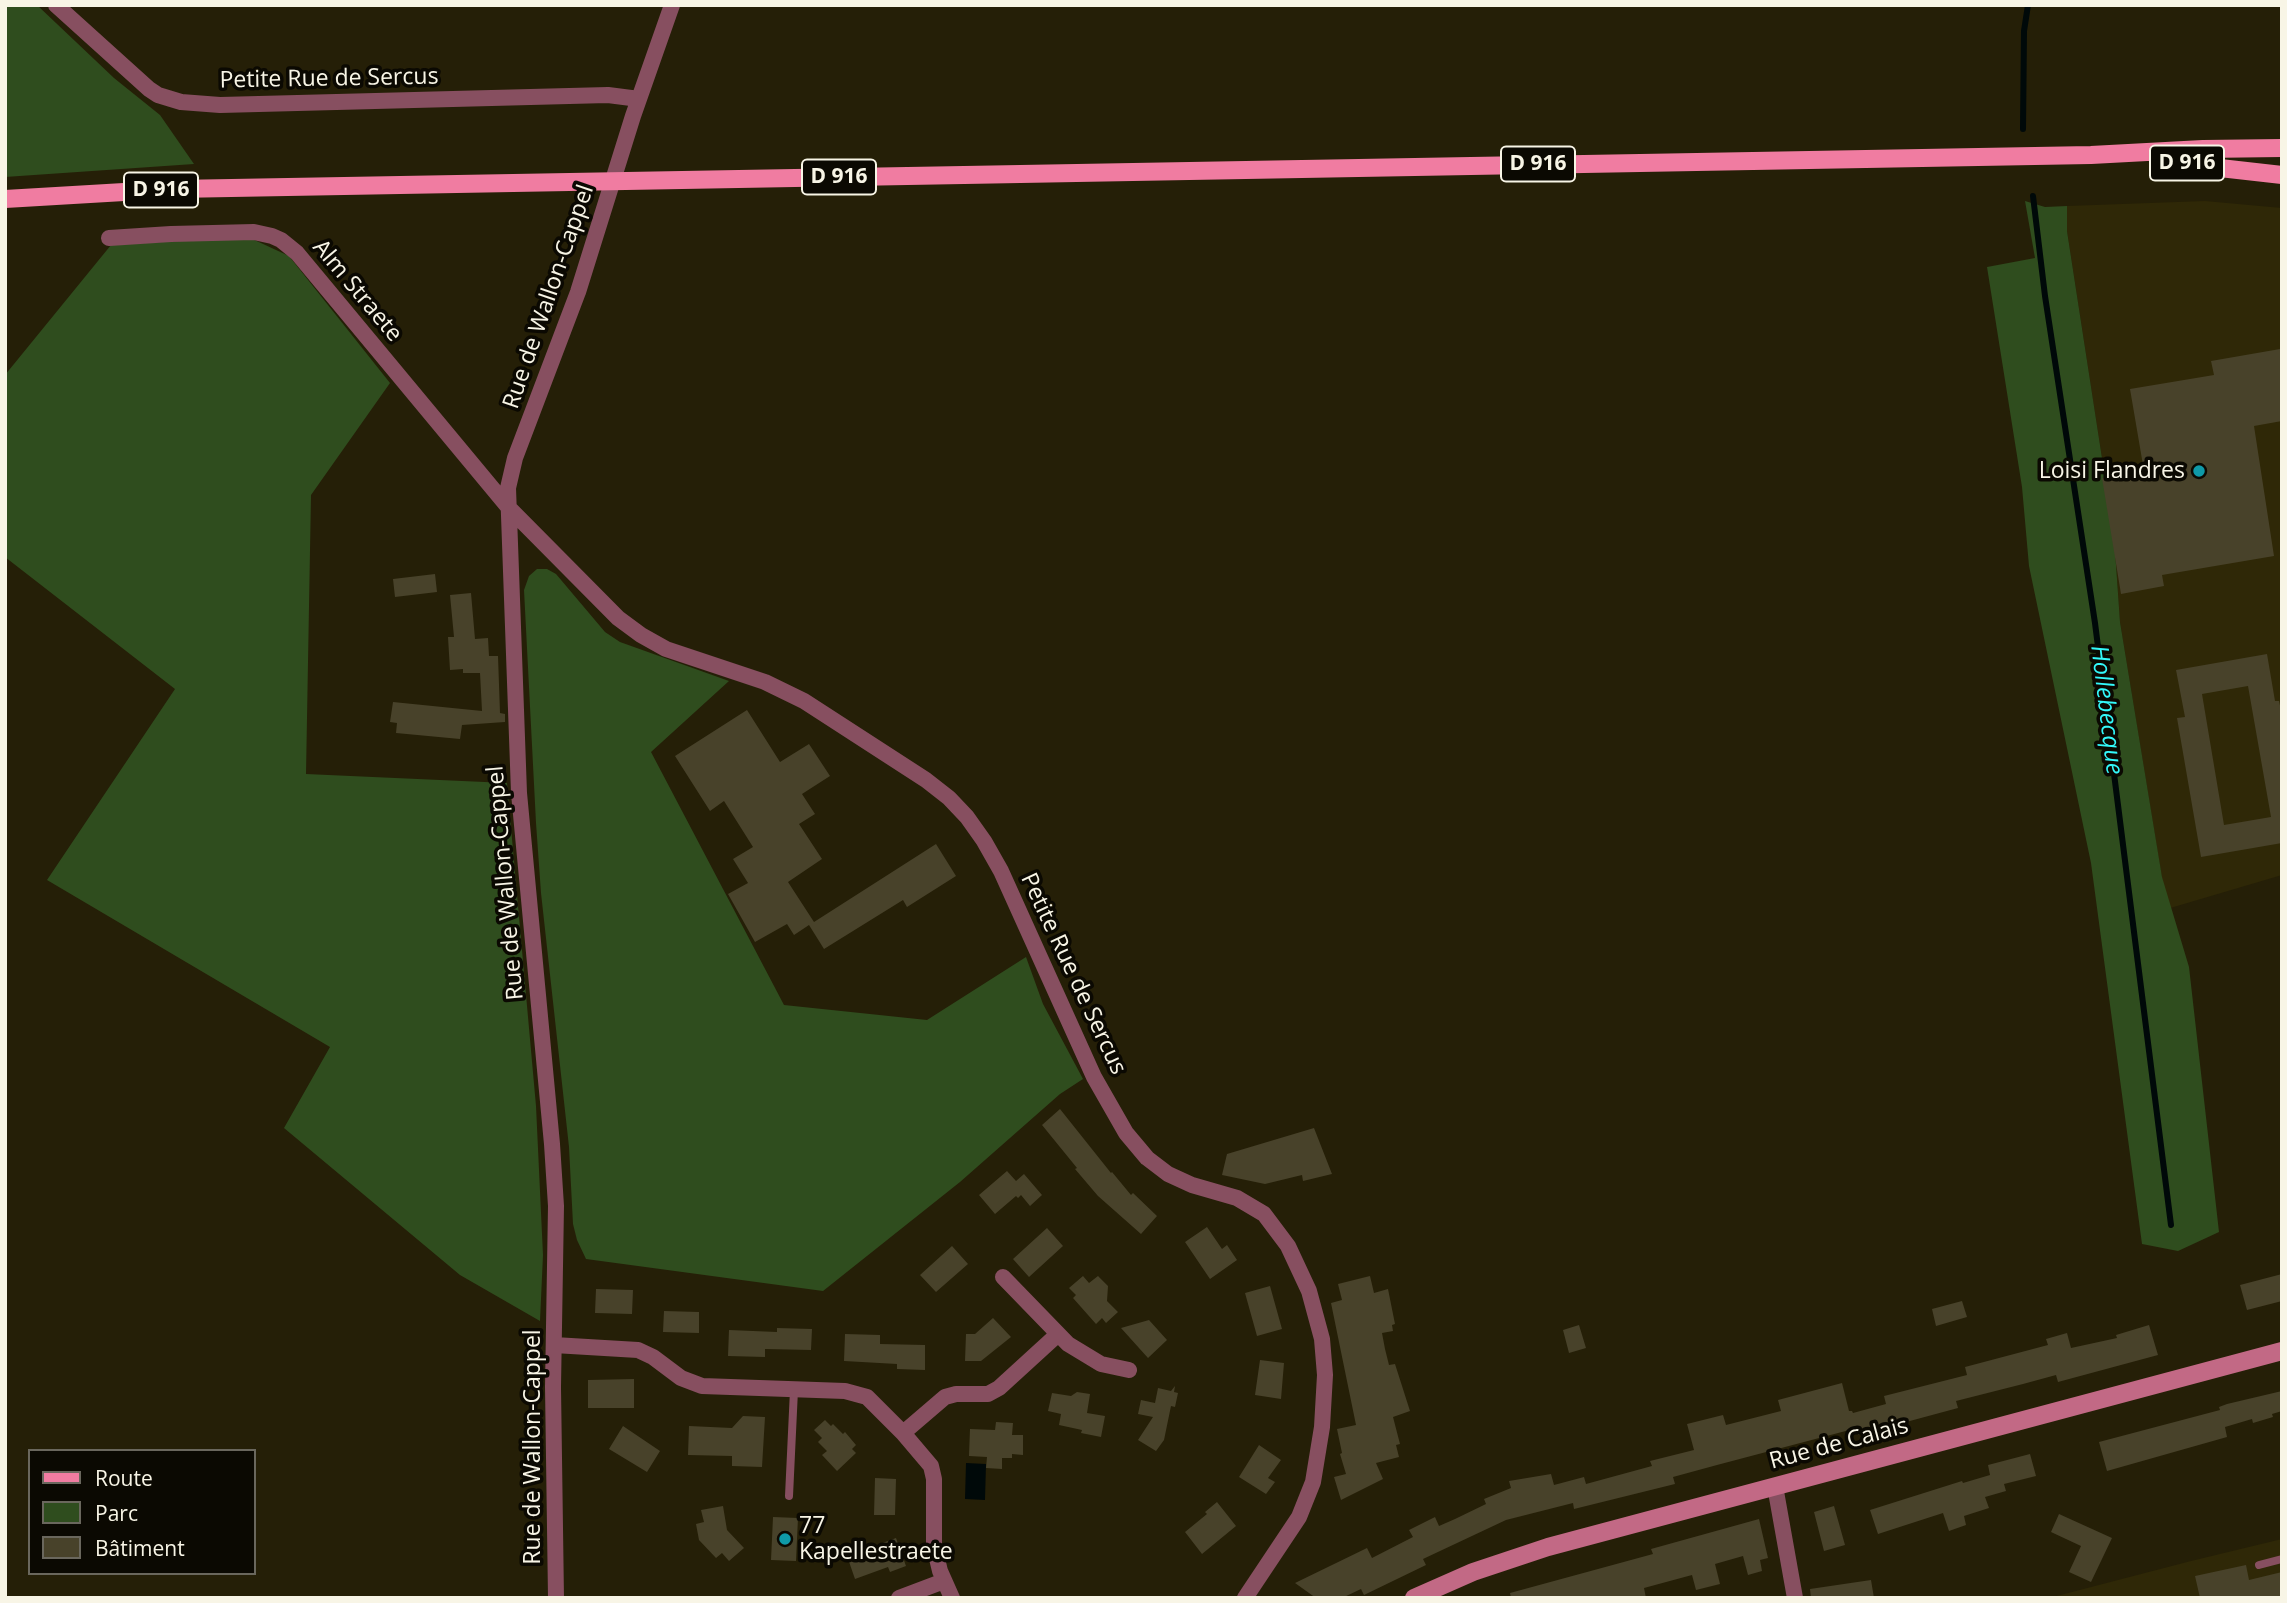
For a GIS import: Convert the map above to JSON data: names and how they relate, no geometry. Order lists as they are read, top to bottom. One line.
{"streets":{"main road":["D 916"],"street":["Petite Rue de Sercus","Alm Straete","Rue de Wallon-Cappel","Rue de Calais"]},"crossings":[["Petite Rue de Sercus","Alm Straete"],["Petite Rue de Sercus","Rue de Wallon-Cappel"],["D 916","Rue de Wallon-Cappel"],["Alm Straete","Rue de Wallon-Cappel"]],"water":["Hollebecque"],"places":["Loisi Flandres","77 Kapellestraete"],"legend":["Route","Parc","Bâtiment"]}
